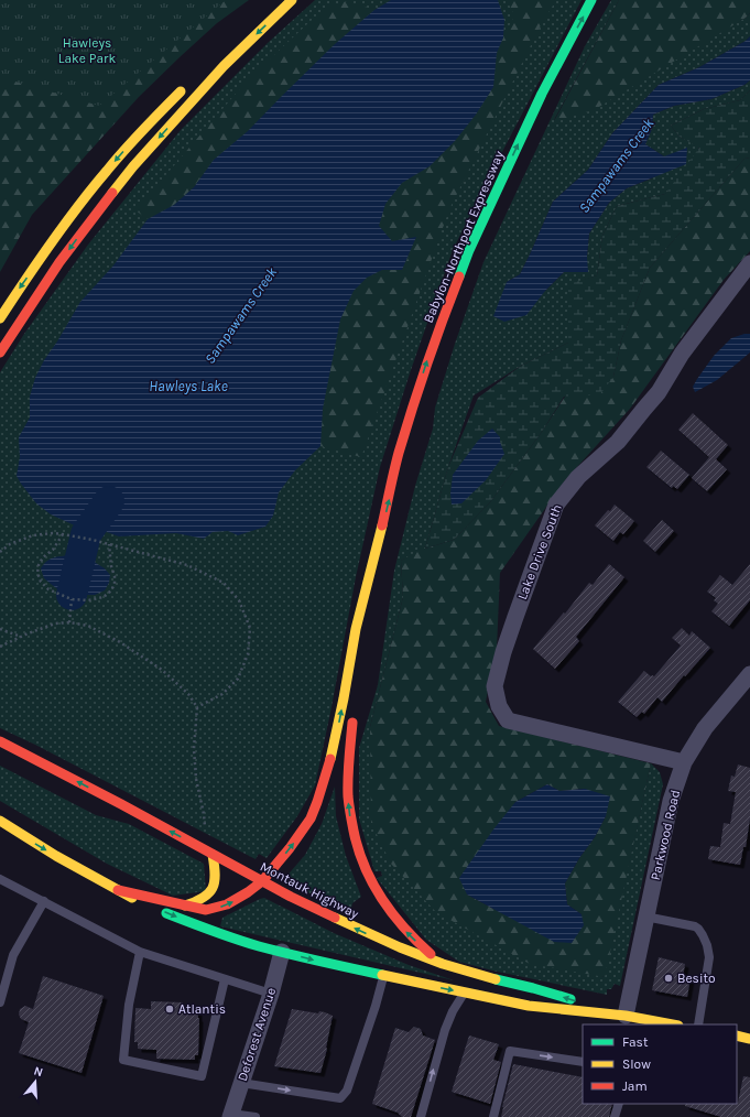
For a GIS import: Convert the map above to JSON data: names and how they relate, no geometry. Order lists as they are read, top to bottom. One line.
{"streets":{"main road":["Babylon-Northport Expressway","Montauk Highway"],"street":["Lake Drive South","Parkwood Road","Deforest Avenue"]},"crossings":[["Lake Drive South","Parkwood Road"],["Parkwood Road","Montauk Highway"],["Montauk Highway","Deforest Avenue"]],"one_way":["Babylon-Northport Expressway"],"water":["Sampawams Creek","Hawleys Lake"],"parks":["Hawleys Lake Park"],"places":["Besito","Atlantis"],"legend":["Fast","Slow","Jam"],"north":"top"}
